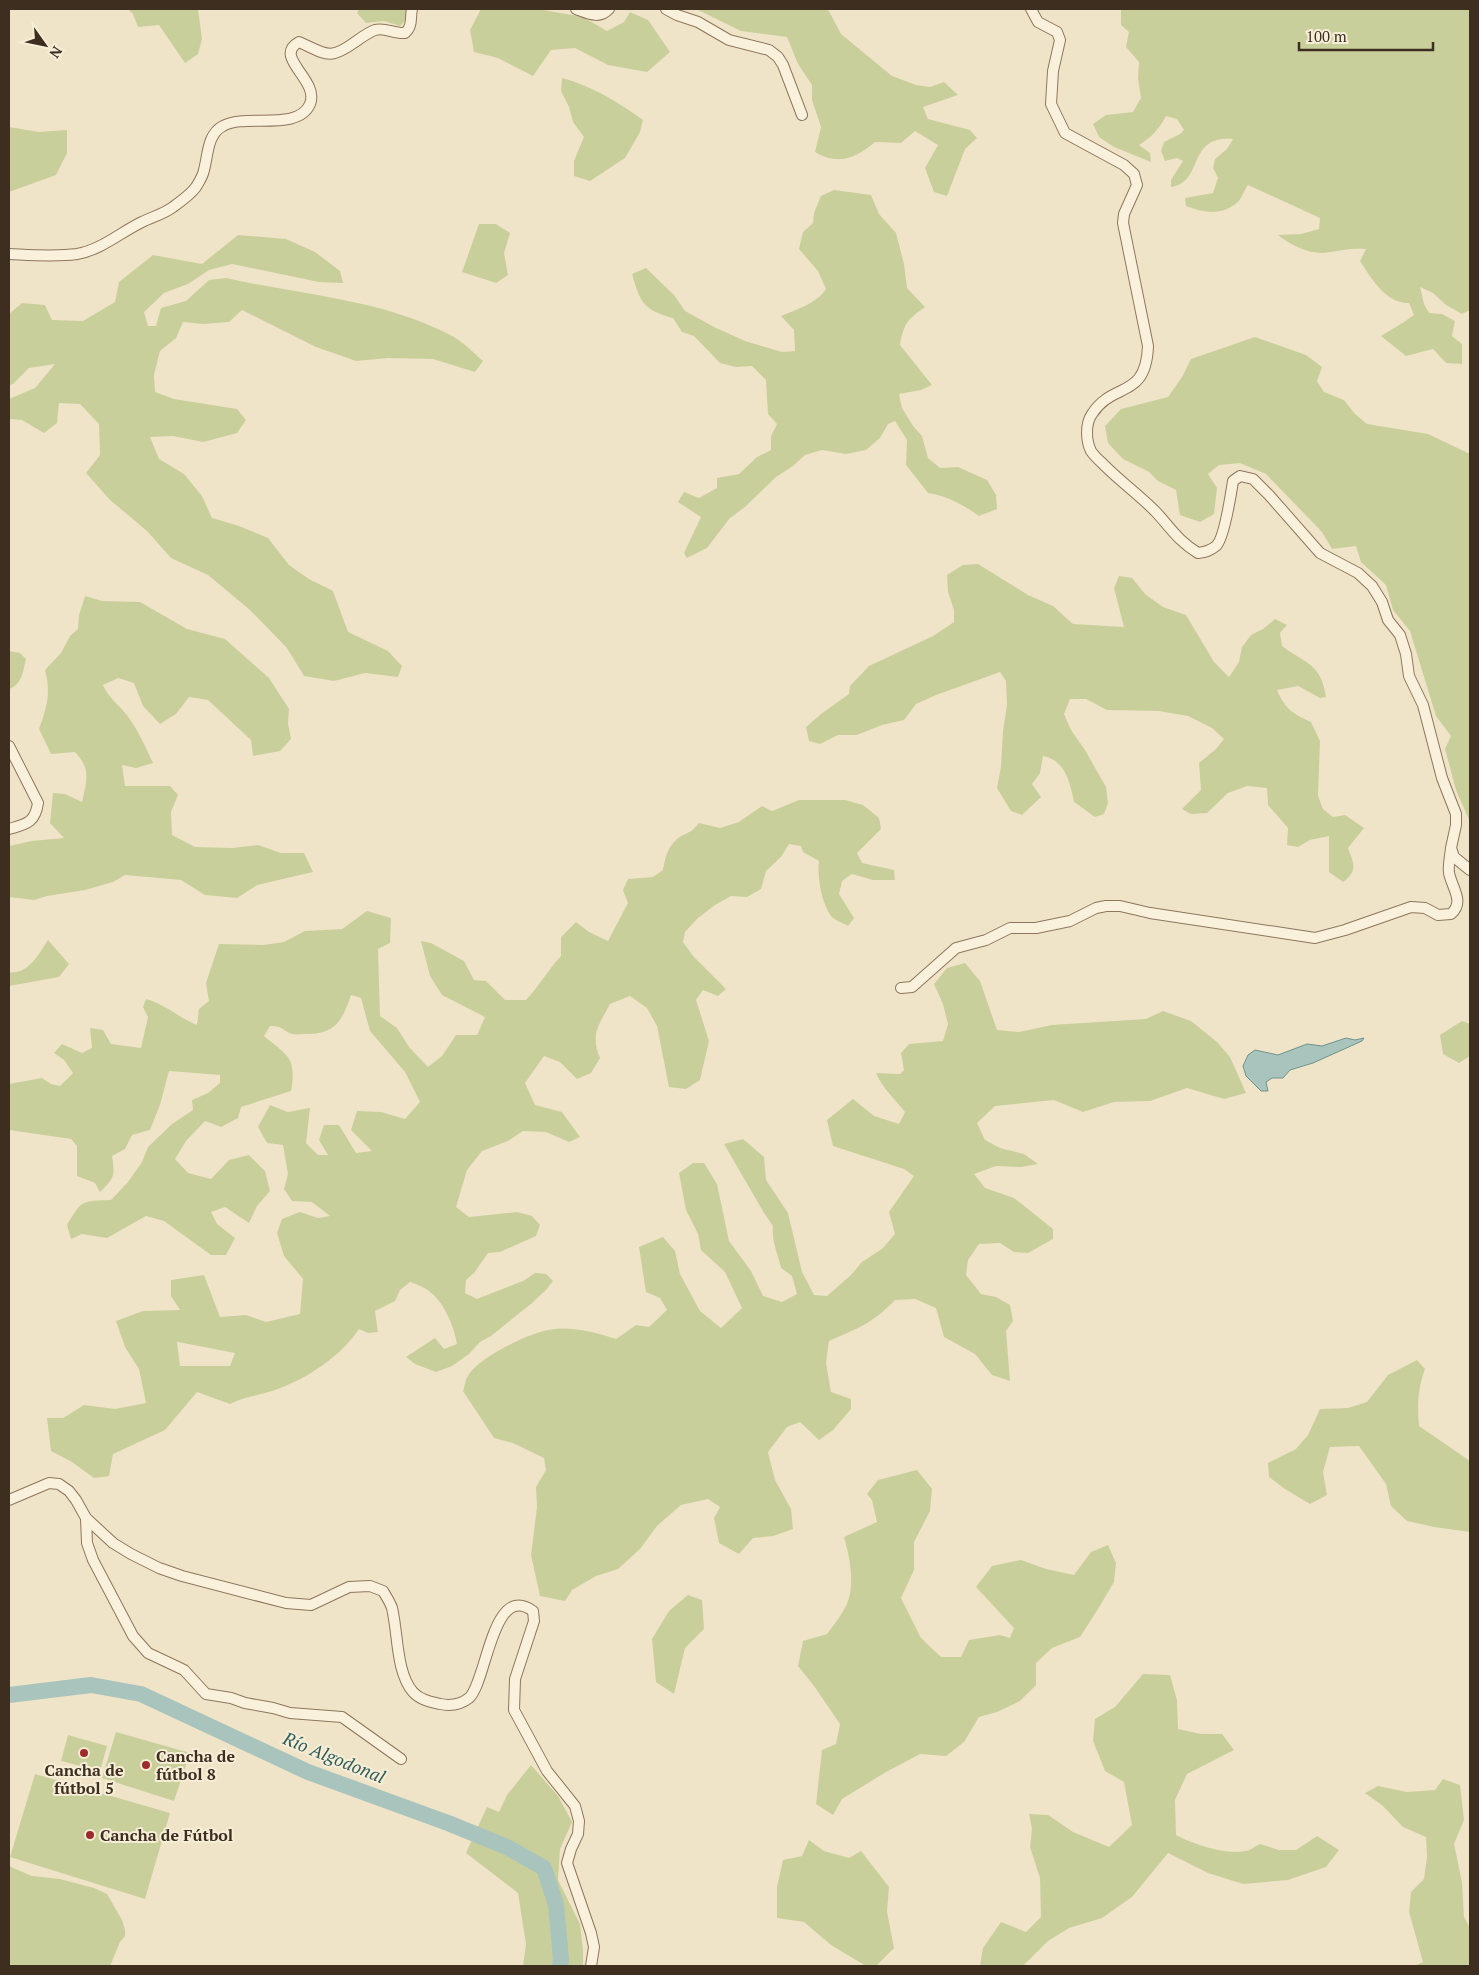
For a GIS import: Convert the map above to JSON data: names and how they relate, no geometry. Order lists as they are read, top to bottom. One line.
{"water":["Río Algodonal"],"places":["Cancha de fútbol 5","Cancha de fútbol 8","Cancha de Fútbol"],"scale_bar":"100 m","north":"bottom right"}
